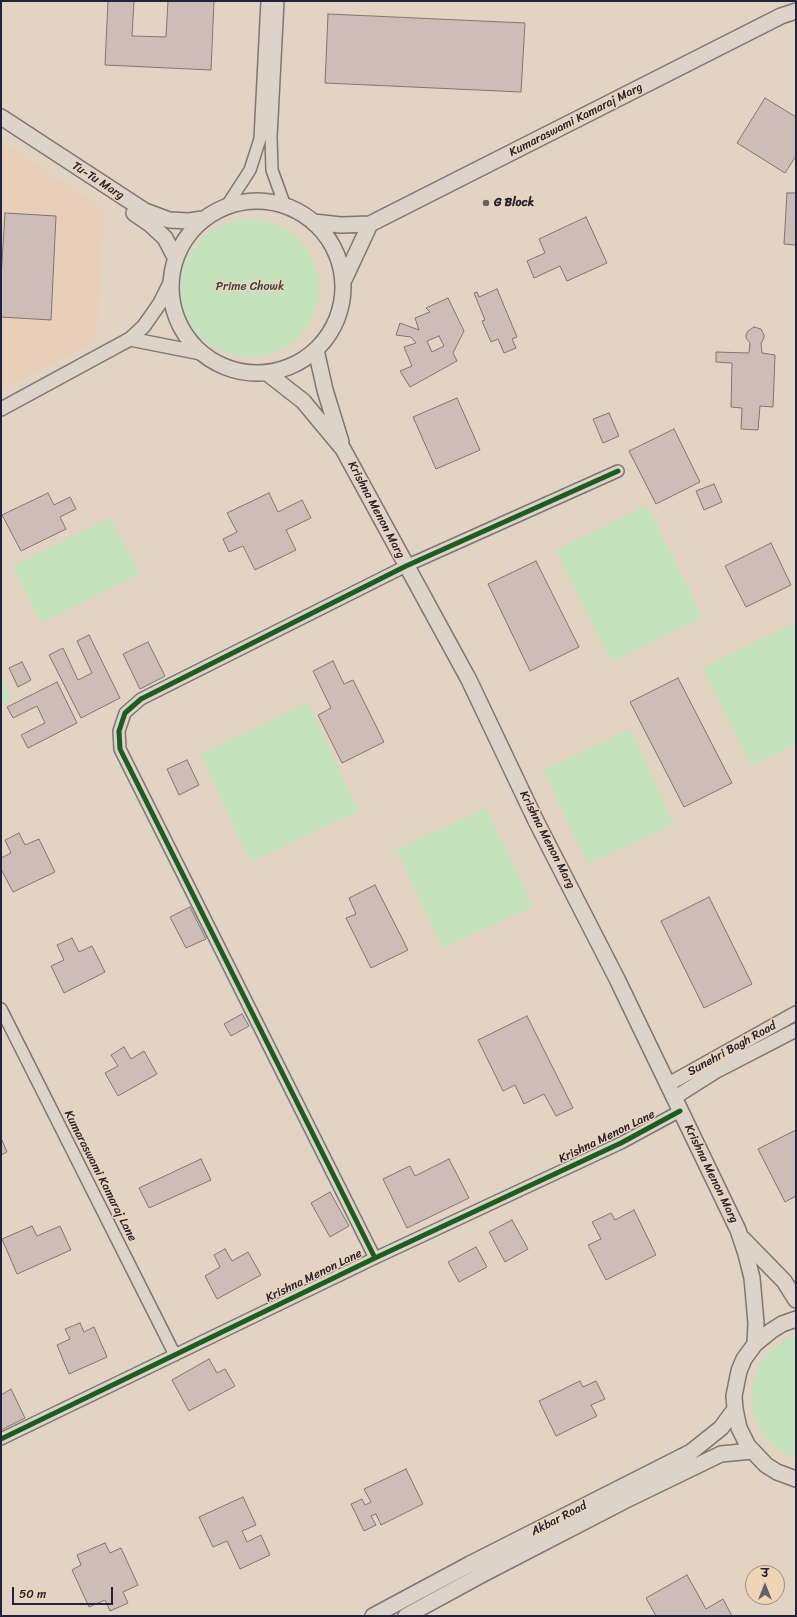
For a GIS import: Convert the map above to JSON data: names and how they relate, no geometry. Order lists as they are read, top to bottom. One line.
{"streets":{"main road":["Kumaraswami Kamaraj Marg","Tu-Tu Marg","Krishna Menon Marg","Akbar Road"],"street":["Sunehri Bagh Road","Krishna Menon Lane","Kumaraswami Kamaraj Lane"]},"crossings":[["Krishna Menon Marg","Sunehri Bagh Road"],["Krishna Menon Marg","Krishna Menon Lane"],["Krishna Menon Lane","Kumaraswami Kamaraj Lane"]],"parks":["Prime Chowk"],"places":["G Block"],"scale_bar":"50 m","north":"top"}
